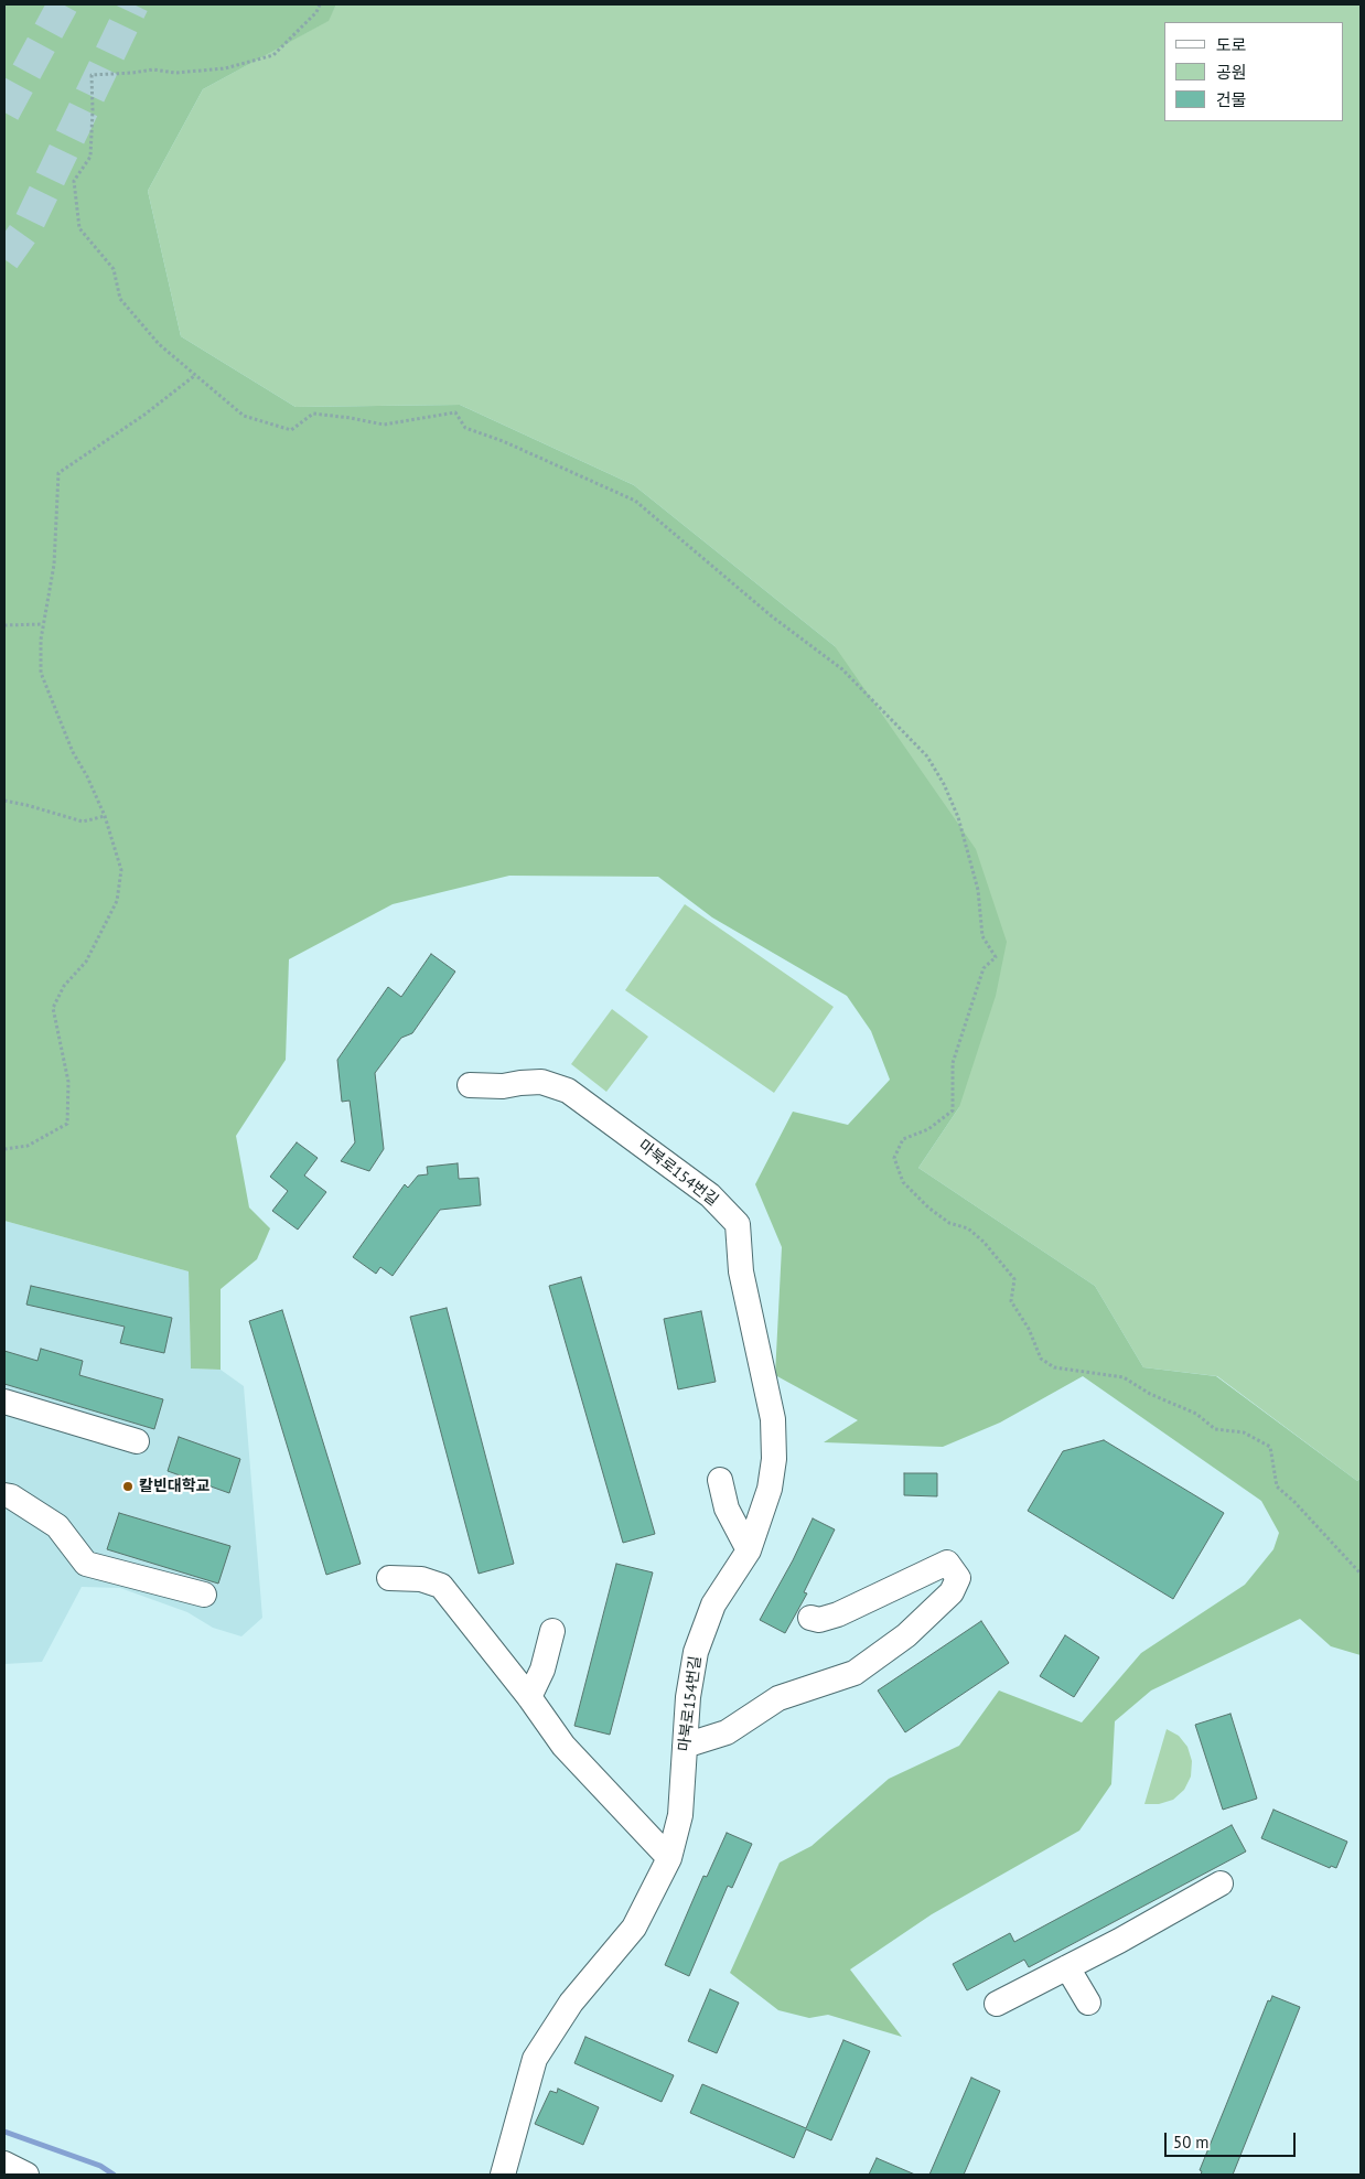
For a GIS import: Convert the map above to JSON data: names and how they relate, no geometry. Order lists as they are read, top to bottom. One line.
{"streets":{"street":["마북로154번길"]},"places":["칼빈대학교"],"legend":["도로","공원","건물"],"scale_bar":"50 m"}
